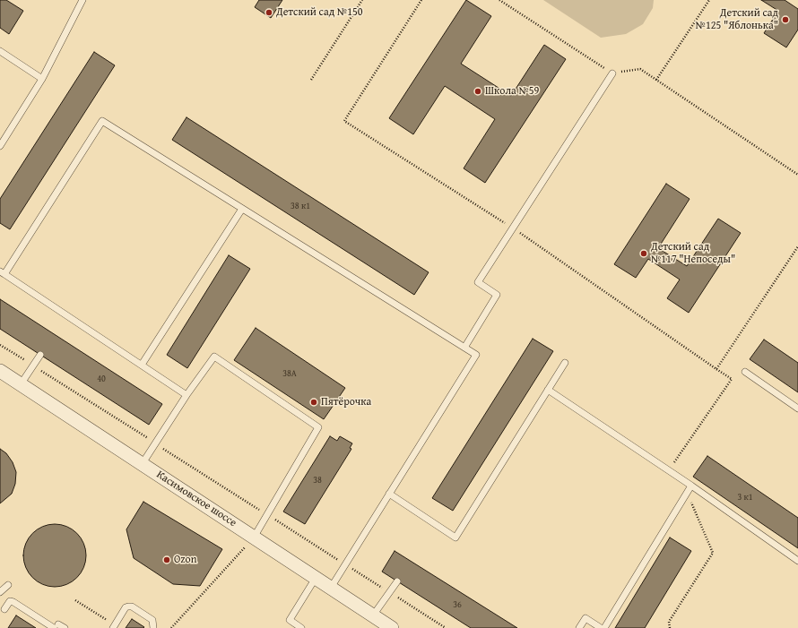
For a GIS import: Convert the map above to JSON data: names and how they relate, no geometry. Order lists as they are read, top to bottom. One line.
{"streets":{"street":["Касимовское шоссе"]},"places":["Детский сад №150","Детский сад №125 \"Яблонька\"","Школа №59","Детский сад №117 \"Непоседы\"","Пятёрочка","Ozon"],"house_numbers":["38 к1","38А","40","38","3 к1","36"]}
